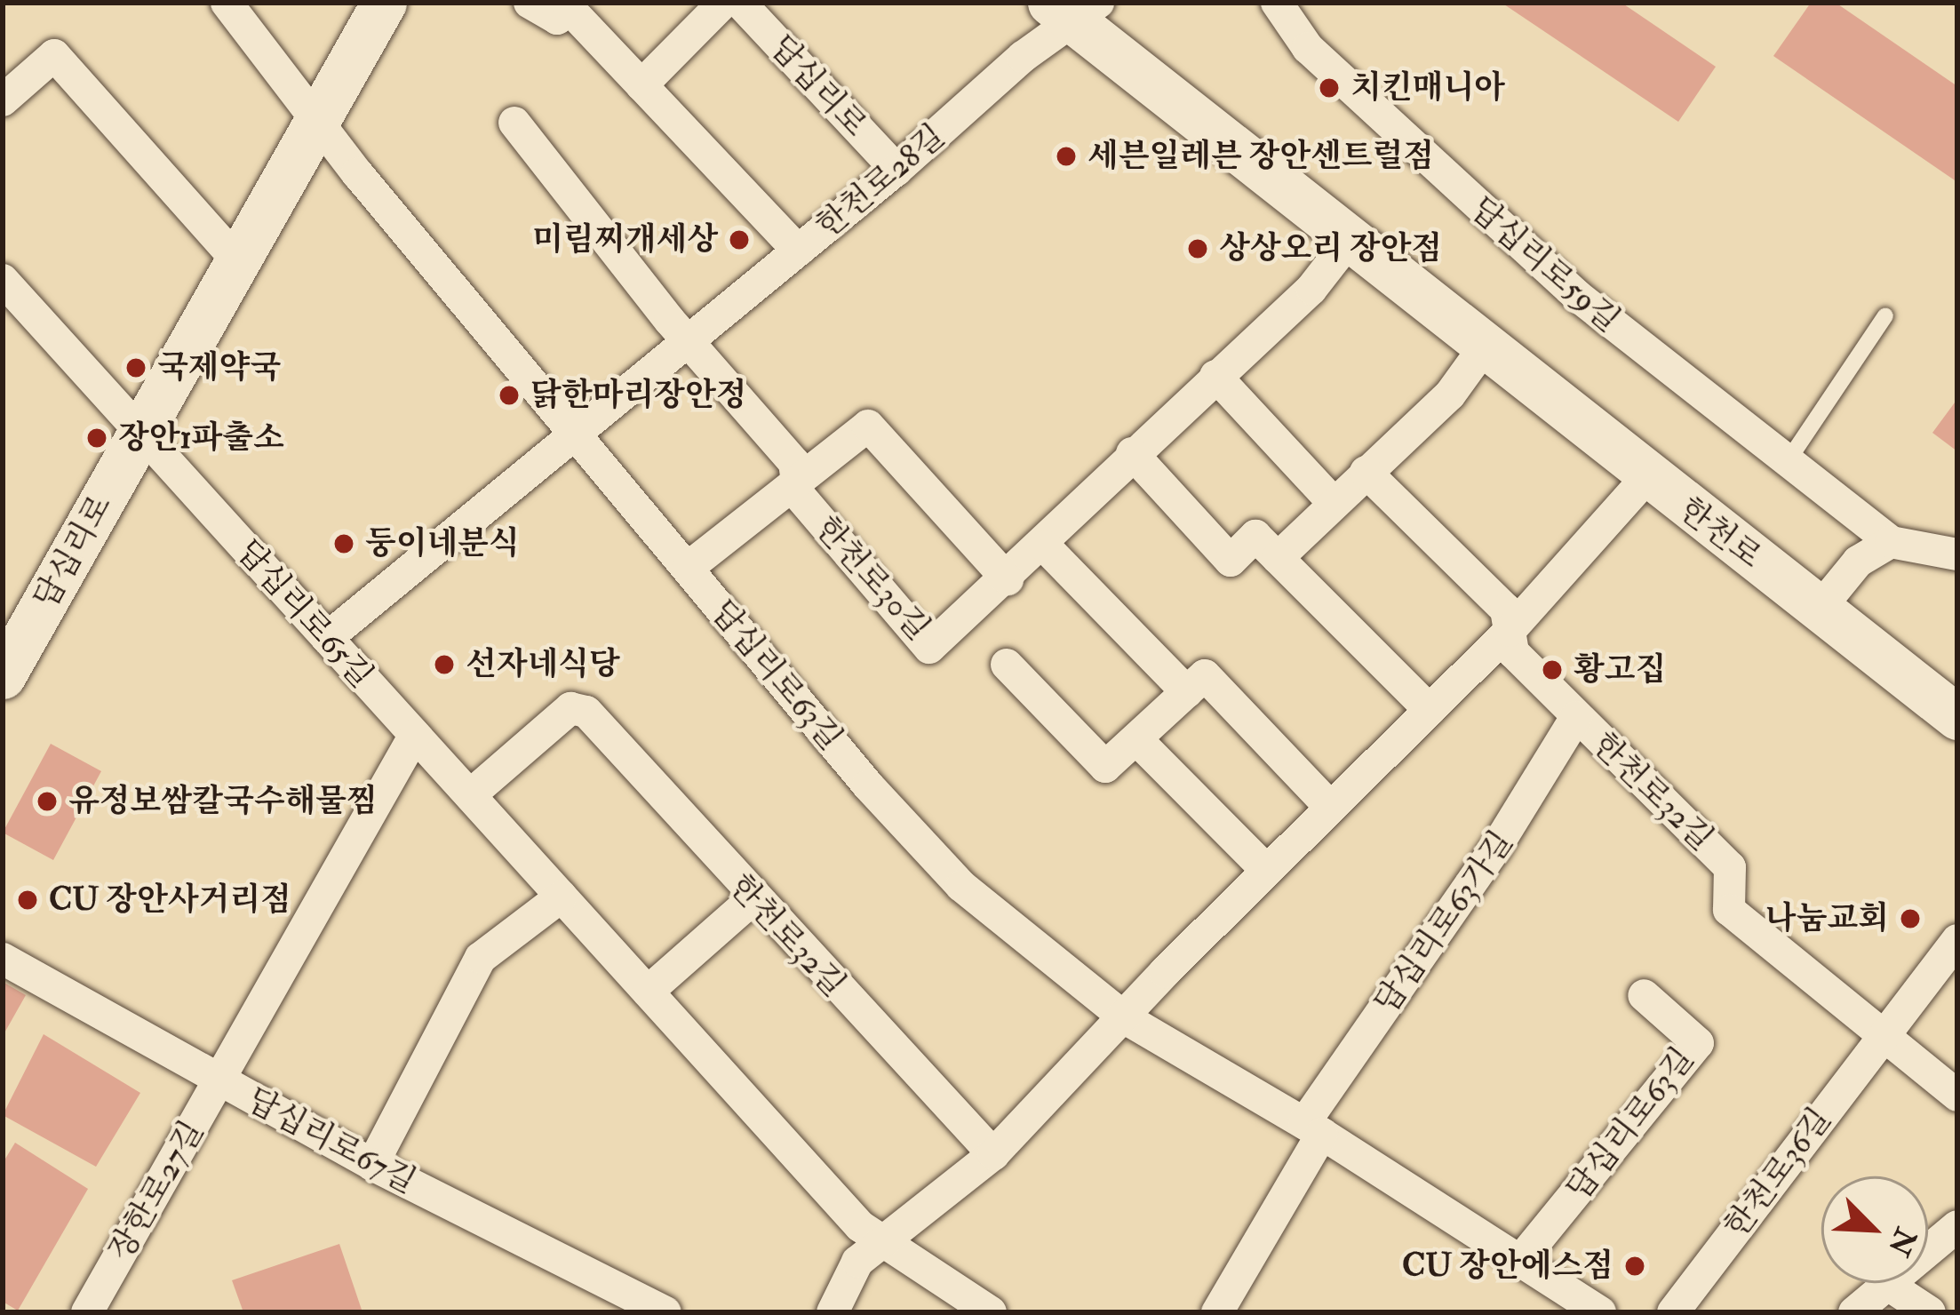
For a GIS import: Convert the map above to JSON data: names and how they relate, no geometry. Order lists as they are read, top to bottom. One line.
{"streets":{"main road":["답십리로","한천로"],"street":["한천로28길","답십리로59길","한천로30길","답십리로65길","답십리로63길","한천로32길","답십리로63가길","답십리로67길","한천로36길","장한로27길"]},"crossings":[["답십리로","한천로28길"],["답십리로","답십리로65길"],["답십리로","답십리로63길"],["한천로28길","한천로"],["한천로28길","한천로30길"],["한천로28길","답십리로65길"],["한천로28길","답십리로63길"],["한천로","한천로30길"],["한천로30길","답십리로63길"],["답십리로65길","한천로32길"],["답십리로65길","장한로27길"],["답십리로63길","답십리로63가길"],["한천로32길","답십리로63가길"],["한천로32길","한천로36길"],["답십리로67길","장한로27길"]],"places":["치킨매니아","세븐일레븐 장안센트럴점","미림찌개세상","상상오리 장안점","국제약국","닭한마리장안정","장안1파출소","둥이네분식","선자네식당","황고집","유정보쌈칼국수해물찜","CU 장안사거리점","나눔교회","CU 장안에스점"],"north":"bottom right"}
